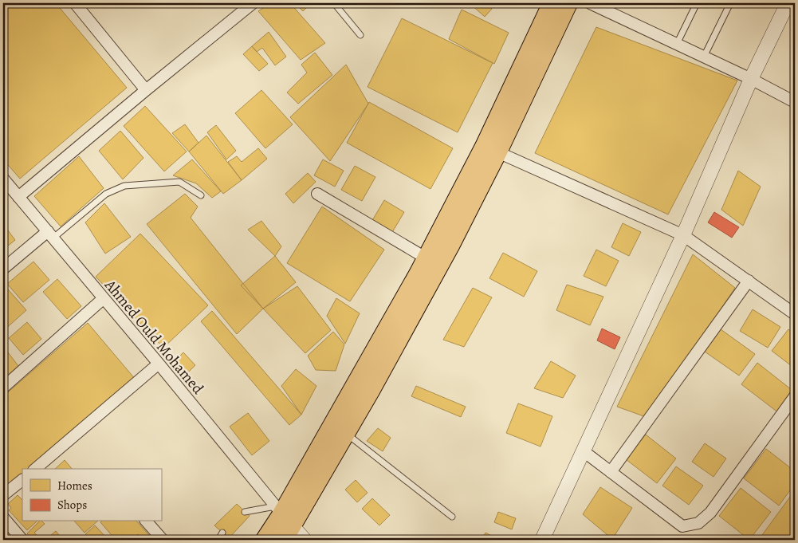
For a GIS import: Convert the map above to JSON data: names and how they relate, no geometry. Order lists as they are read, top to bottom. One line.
{"streets":{"street":["Ahmed Ould Mohamed"]},"legend":["Homes","Shops"]}
